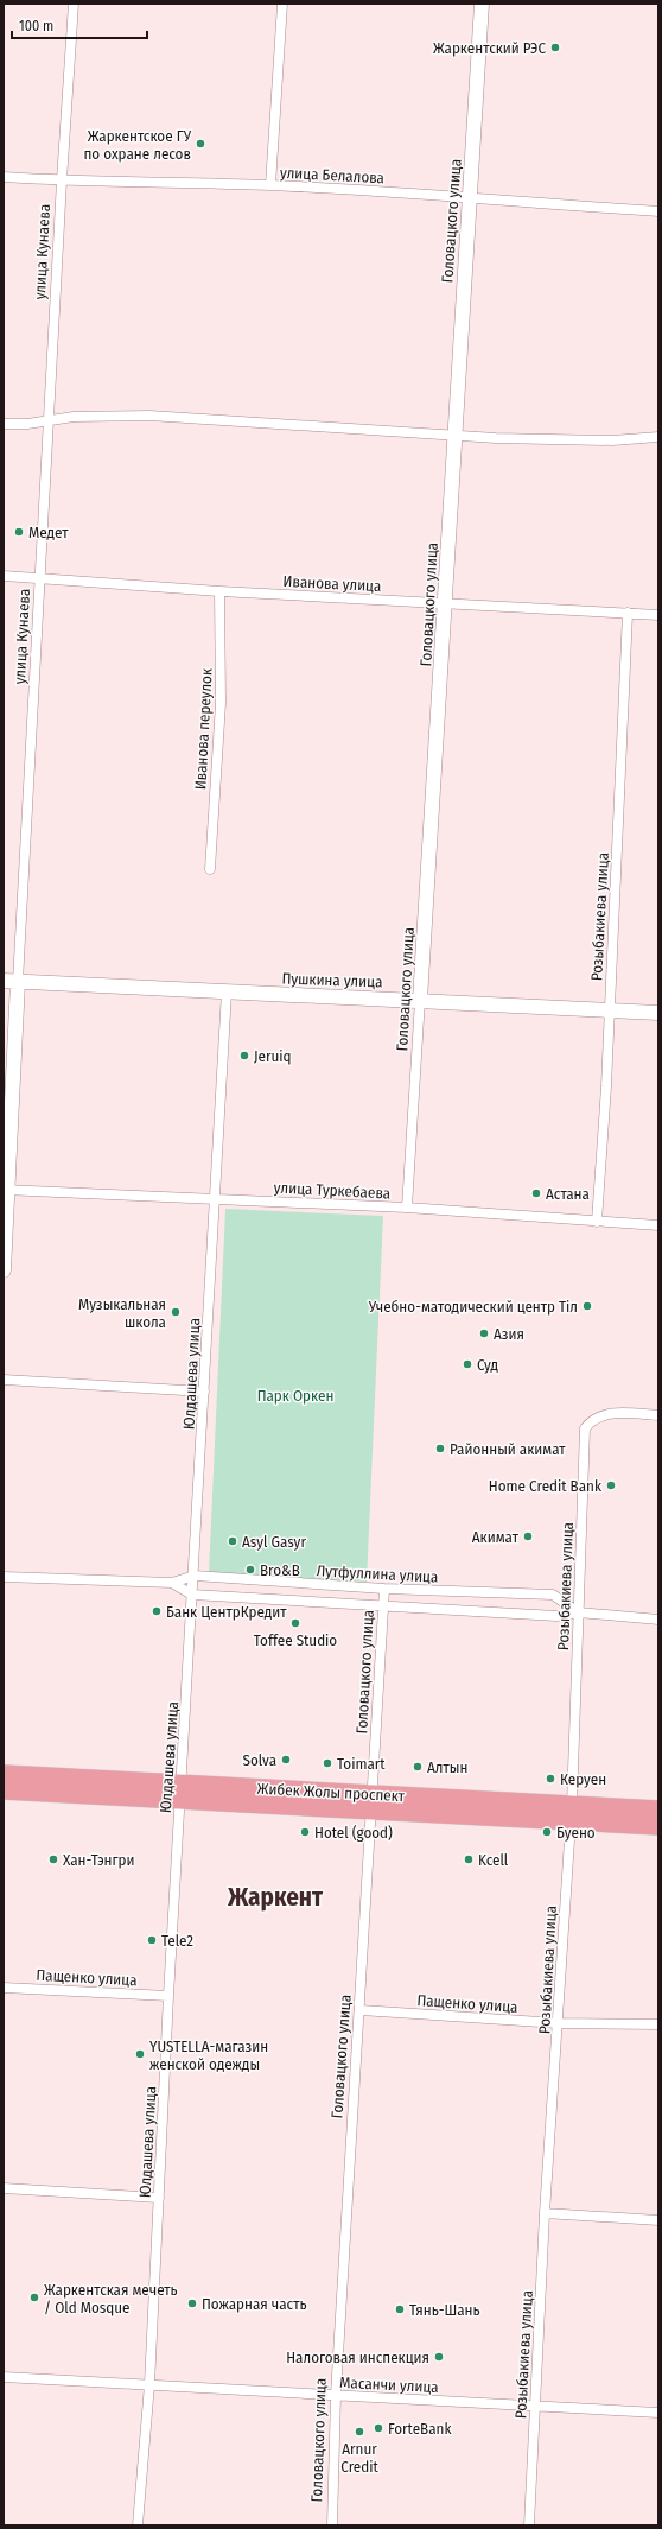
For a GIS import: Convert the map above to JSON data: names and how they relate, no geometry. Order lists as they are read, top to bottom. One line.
{"streets":{"highway":["Жибек Жолы проспект"],"main road":["Головацкого улица","улица Кунаева","Пушкина улица"],"street":["улица Белалова","Иванова улица","Иванова переулок","Розыбакиева улица","улица Туркебаева","Юлдашева улица","Лутфуллина улица","Пащенко улица","Масанчи улица"]},"crossings":[["улица Белалова","Головацкого улица"],["улица Белалова","улица Кунаева"],["Головацкого улица","Иванова улица"],["Головацкого улица","Пушкина улица"],["Головацкого улица","улица Туркебаева"],["Головацкого улица","Лутфуллина улица"],["Головацкого улица","Жибек Жолы проспект"],["Головацкого улица","Пащенко улица"],["Головацкого улица","Масанчи улица"],["улица Кунаева","Иванова улица"],["улица Кунаева","Пушкина улица"],["улица Кунаева","улица Туркебаева"],["Иванова улица","Иванова переулок"],["Иванова улица","Розыбакиева улица"],["Розыбакиева улица","Пушкина улица"],["Розыбакиева улица","улица Туркебаева"],["Розыбакиева улица","Лутфуллина улица"],["Розыбакиева улица","Жибек Жолы проспект"],["Розыбакиева улица","Пащенко улица"],["Розыбакиева улица","Масанчи улица"],["Пушкина улица","Юлдашева улица"],["улица Туркебаева","Юлдашева улица"],["Юлдашева улица","Лутфуллина улица"],["Юлдашева улица","Жибек Жолы проспект"],["Юлдашева улица","Пащенко улица"],["Юлдашева улица","Масанчи улица"]],"districts":["Жаркент"],"parks":["Парк Оркен"],"places":["Жаркентский РЭС","Жаркентское ГУ по охране лесов","Медет","Jeruiq","Астана","Учебно-матодический центр Тіл","Музыкальная школа","Азия","Суд","Районный акимат","Home Credit Bank","Акимат","Asyl Gasyr","Bro&B","Банк ЦентрКредит","Toffee Studio","Solva","Toimart","Алтын","Керуен","Hotel (good)","Буено","Хан-Тэнгри","Kcell","Tele2","YUSTELLA-магазин женской одежды","Жаркентская мечеть / Old Mosque","Пожарная часть","Тянь-Шань","Налоговая инспекция","ForteBank","Arnur Credit"],"scale_bar":"100 m"}
